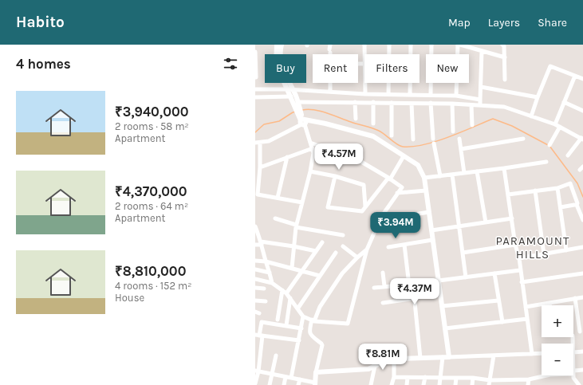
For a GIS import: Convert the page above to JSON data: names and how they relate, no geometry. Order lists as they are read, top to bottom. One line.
{"districts":["PARAMOUNT HILLS"],"page":{"header":"Habito","nav":["Map","Layers","Share"],"heading":"4 homes","chip":["Buy","Rent","Filters","New"],"list":[{"name":"₹3,940,000","note":"2 rooms · 58 m² · Apartment"},{"name":"₹4,370,000","note":"2 rooms · 64 m² · Apartment"},{"name":"₹8,810,000","note":"4 rooms · 152 m² · House"}],"price":["₹4.57M","₹3.94M","₹4.37M","₹8.81M"],"map_buttons":["+","−"]}}
